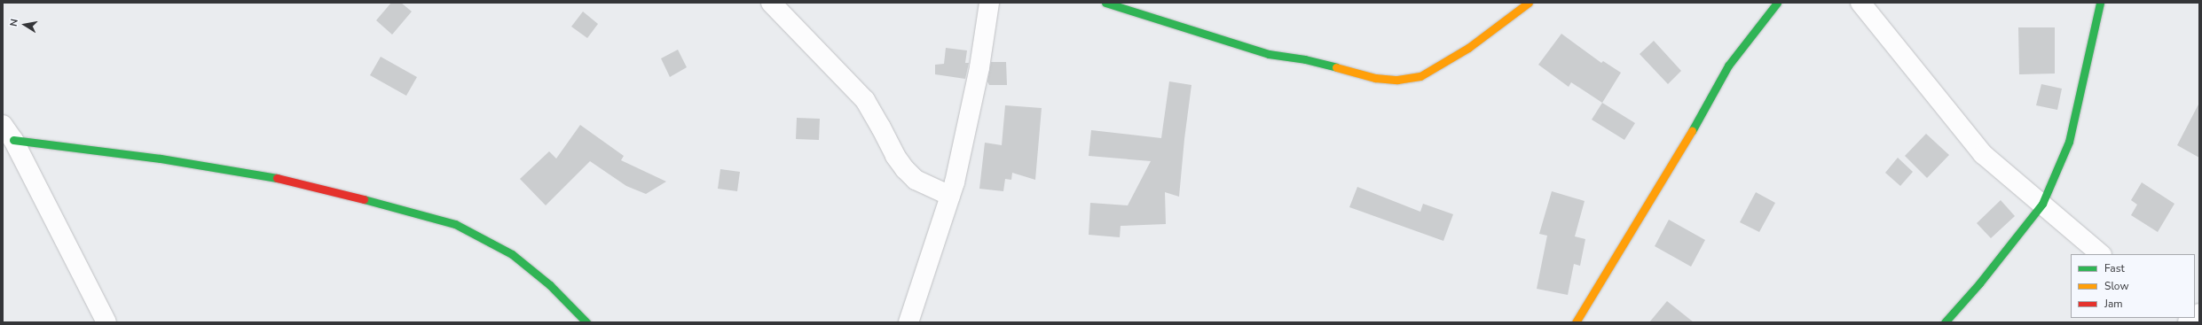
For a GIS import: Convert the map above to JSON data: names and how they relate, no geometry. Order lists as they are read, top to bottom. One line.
{"legend":["Fast","Slow","Jam"],"north":"left"}
